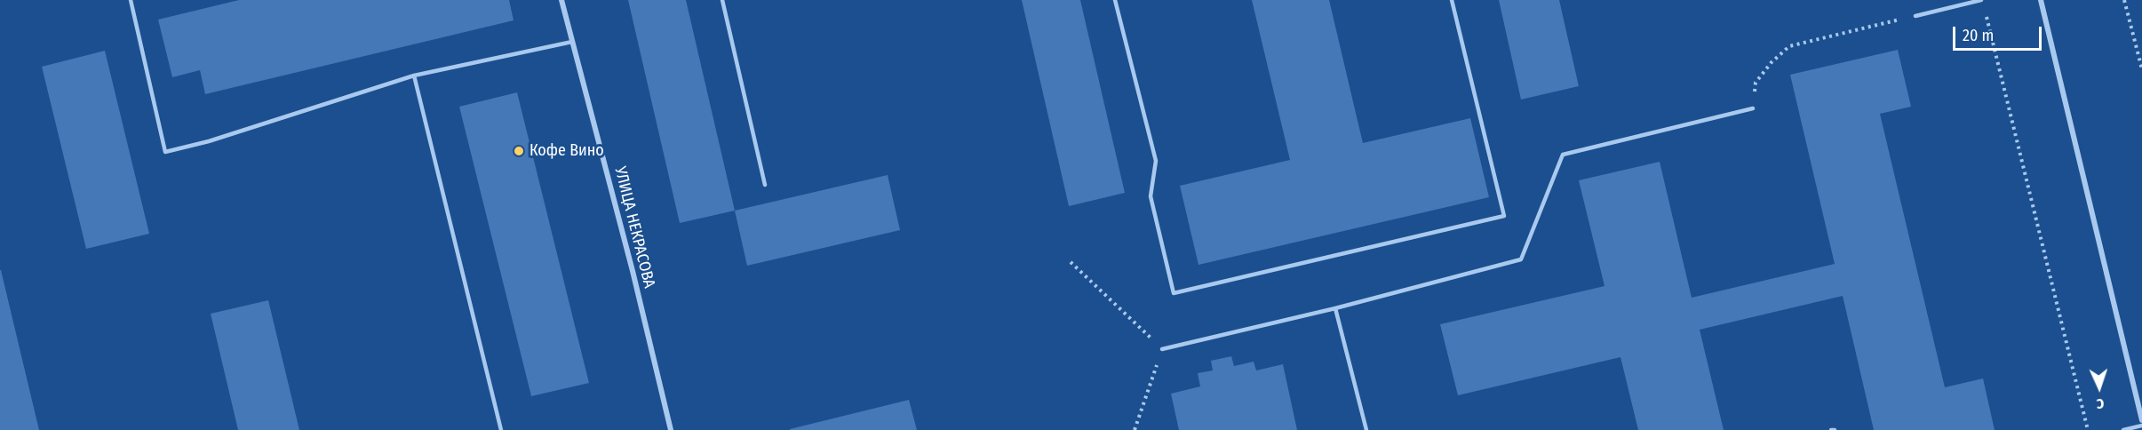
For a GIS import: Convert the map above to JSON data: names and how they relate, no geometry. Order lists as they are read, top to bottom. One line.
{"streets":{"street":["УЛИЦА НЕКРАСОВА"]},"places":["Кофе Вино"],"scale_bar":"20 m","north":"bottom"}
